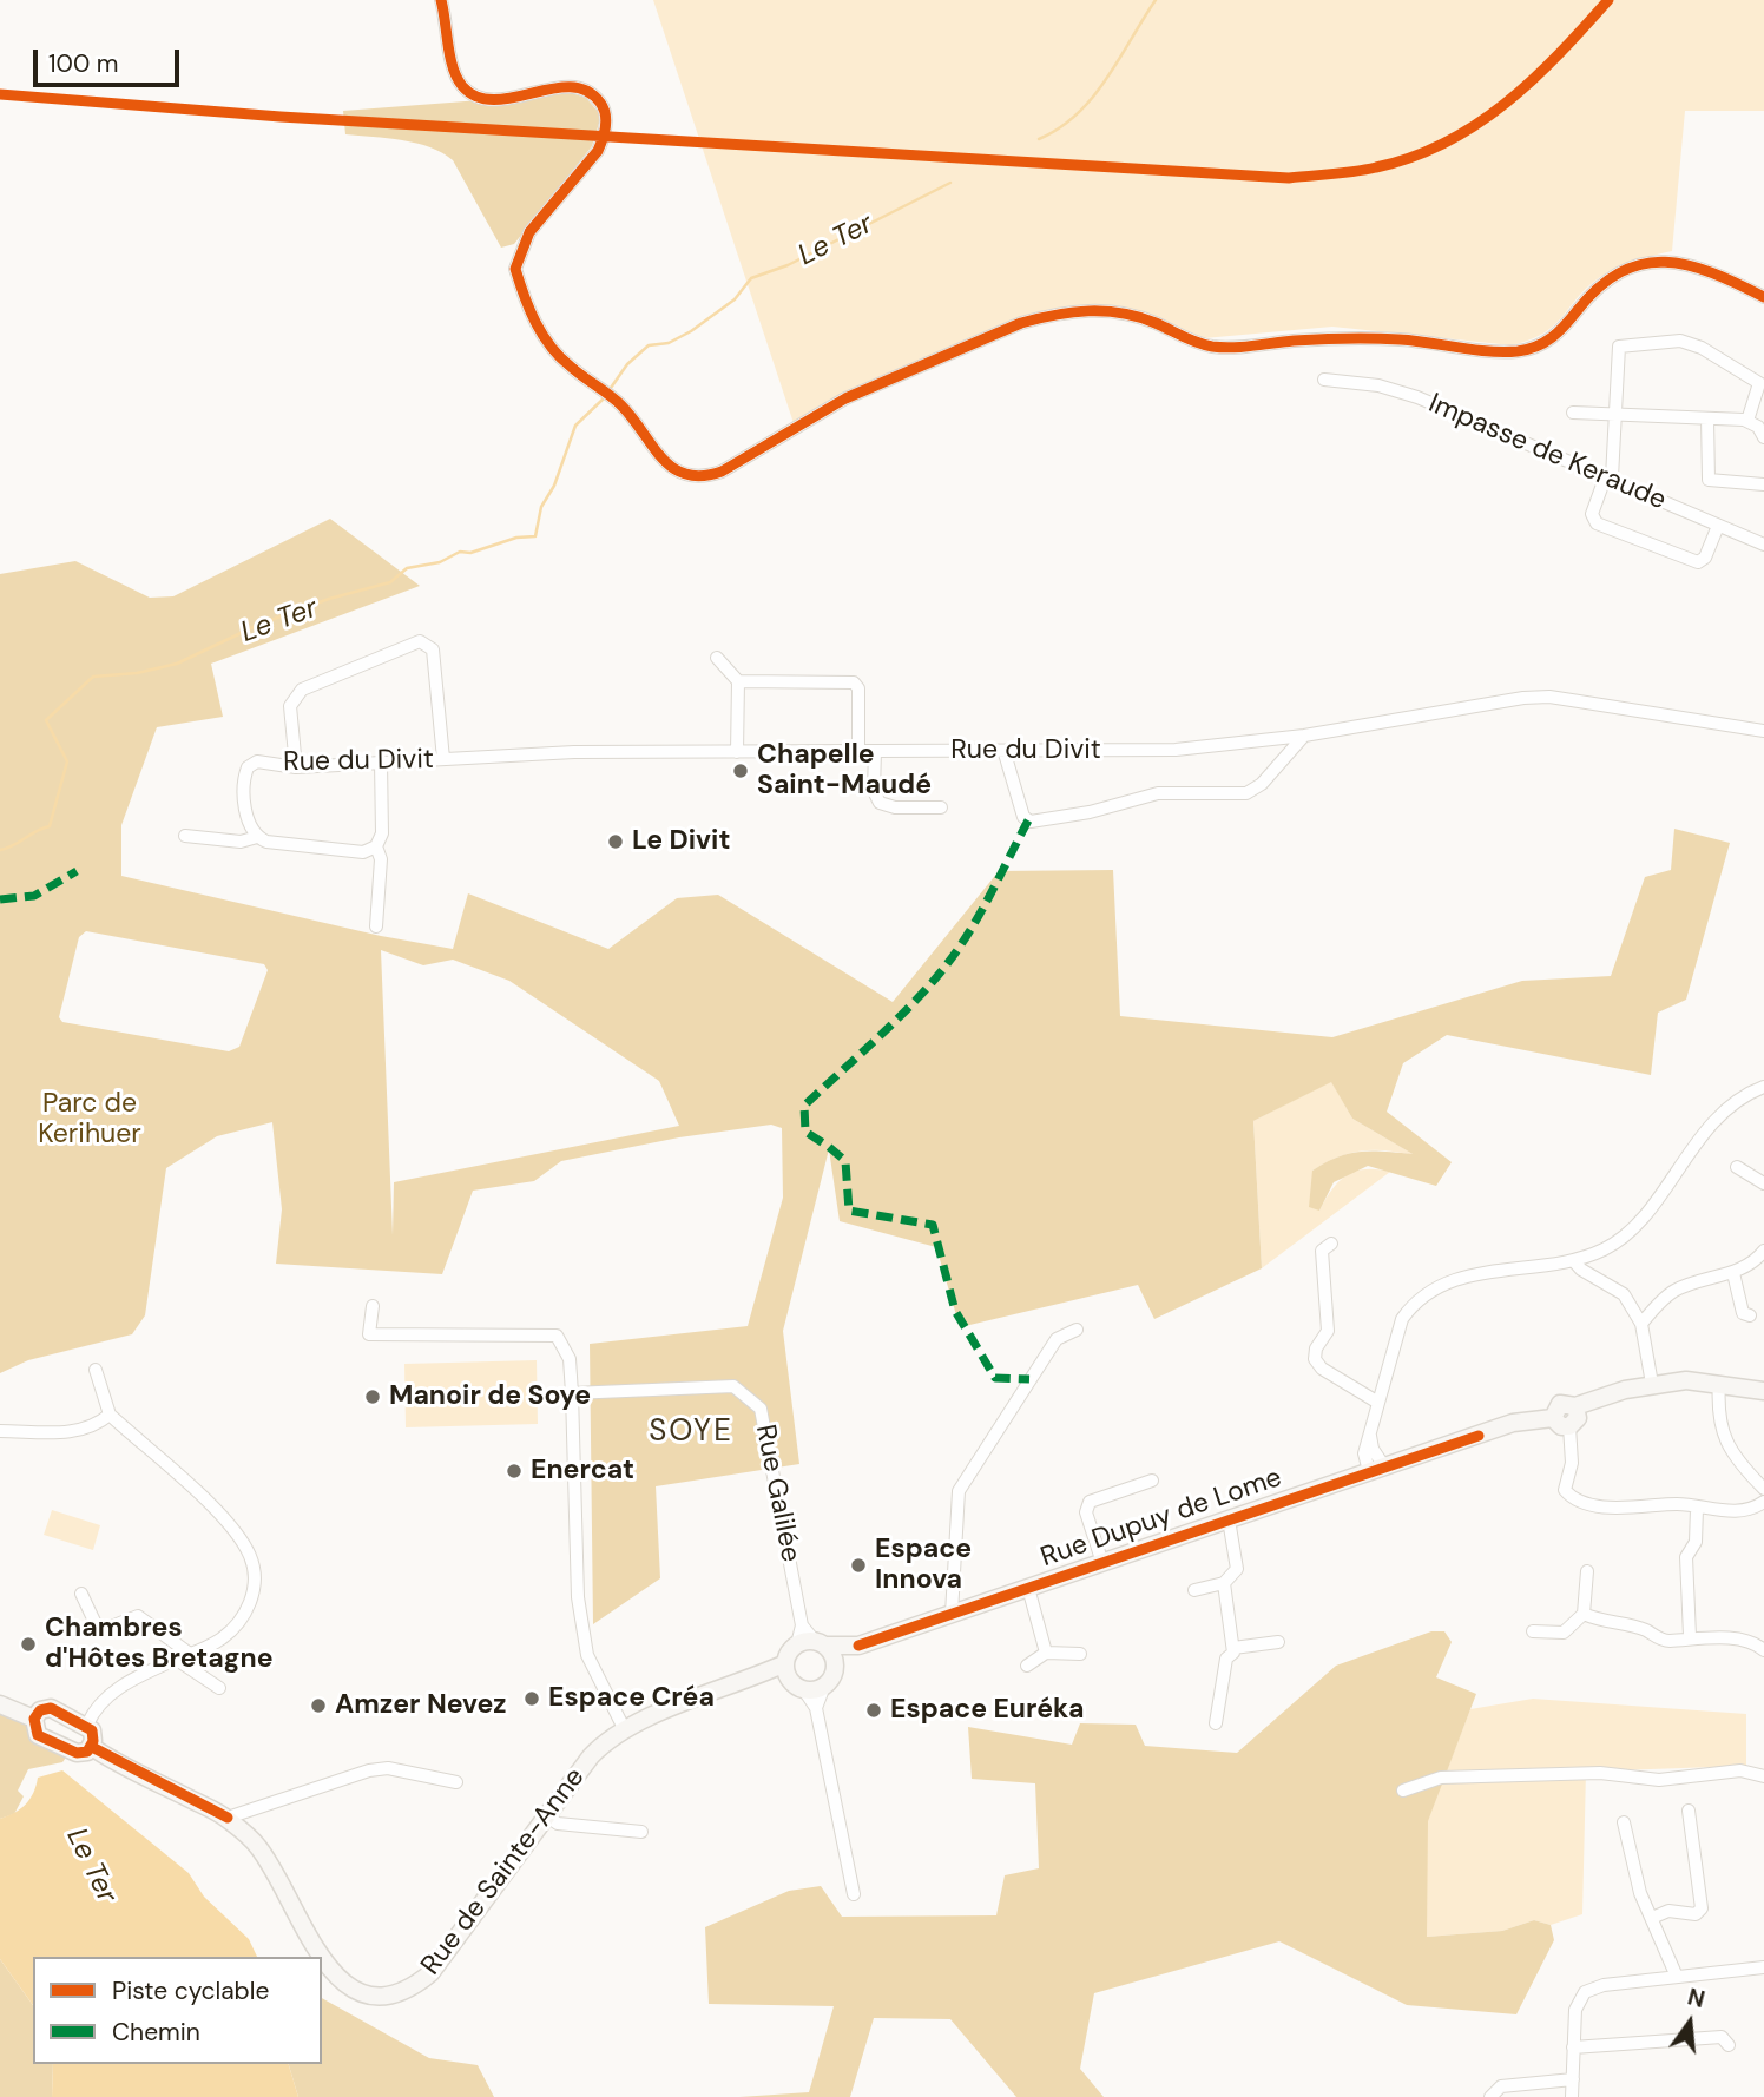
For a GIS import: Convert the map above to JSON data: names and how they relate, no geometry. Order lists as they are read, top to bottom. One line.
{"streets":{"street":["Impasse de Keraude","Rue du Divit","Rue Galilée","Rue Dupuy de Lome","Rue de Sainte-Anne"]},"crossings":[["Rue Galilée","Rue Dupuy de Lome"],["Rue Galilée","Rue de Sainte-Anne"],["Rue Dupuy de Lome","Rue de Sainte-Anne"]],"districts":["SOYE"],"water":["Le Ter"],"parks":["Parc de Kerihuer"],"places":["Chapelle Saint-Maudé","Le Divit","Manoir de Soye","Enercat","Espace Innova","Chambres d'Hôtes Bretagne","Espace Créa","Amzer Nevez","Espace Euréka"],"legend":["Piste cyclable","Chemin"],"scale_bar":"100 m","north":"top"}
